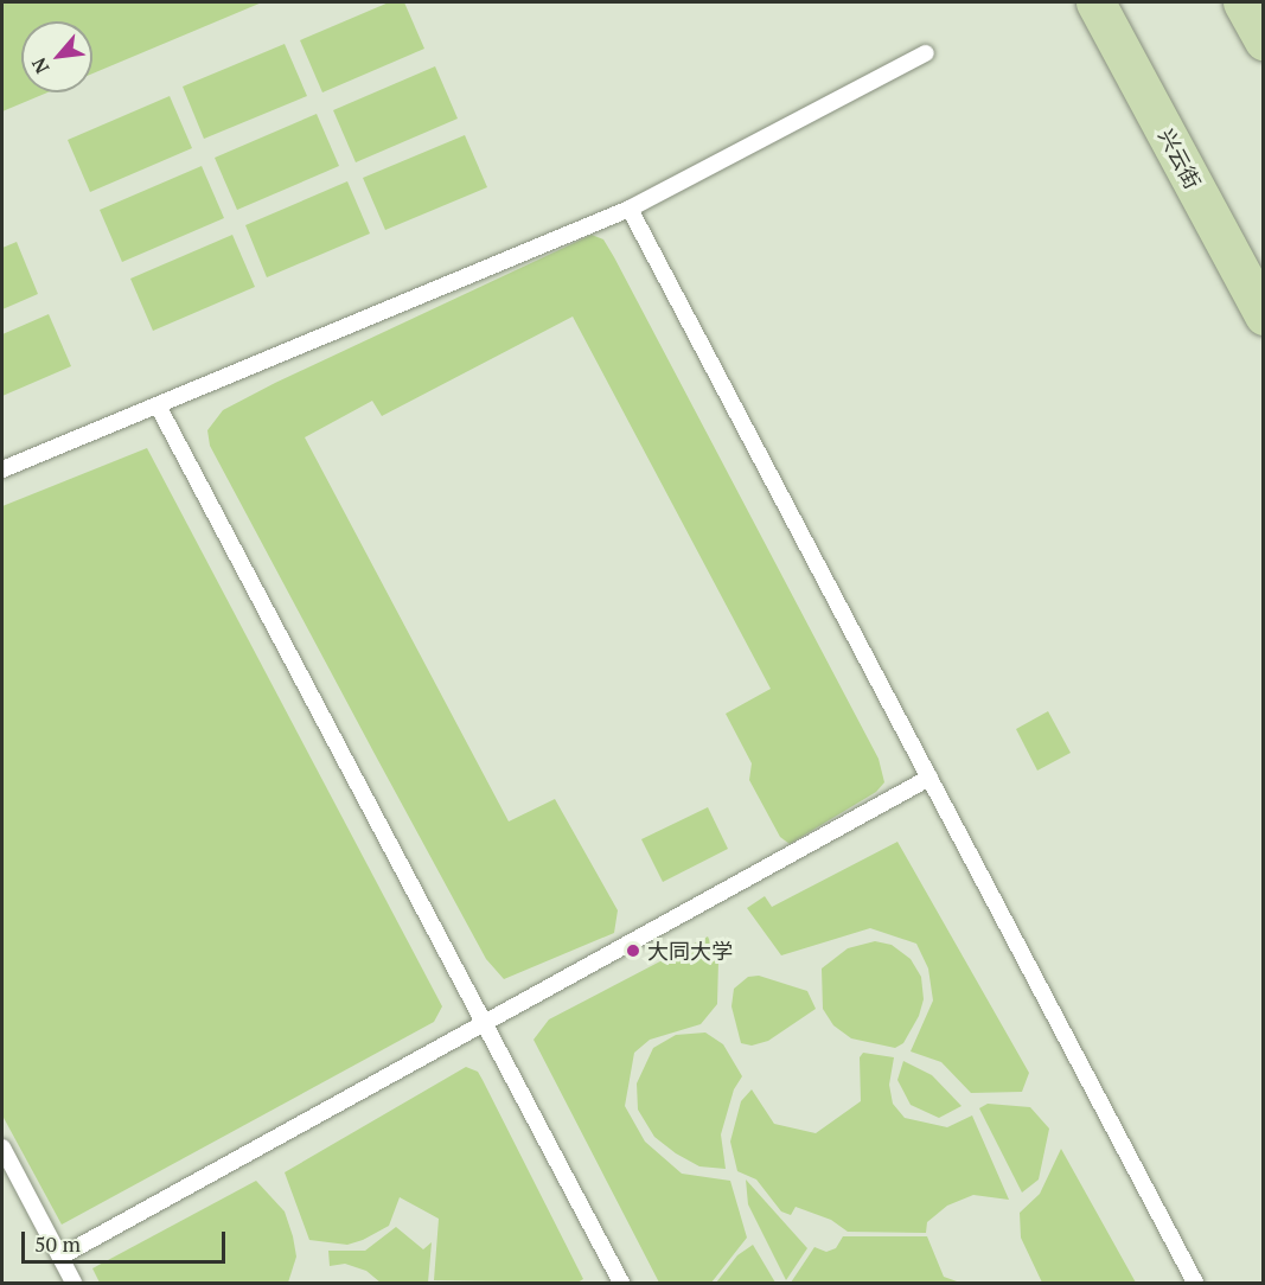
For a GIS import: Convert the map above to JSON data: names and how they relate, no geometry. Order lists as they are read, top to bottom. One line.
{"streets":{"main road":["兴云街"]},"places":["大同大学"],"scale_bar":"50 m","north":"bottom left"}
